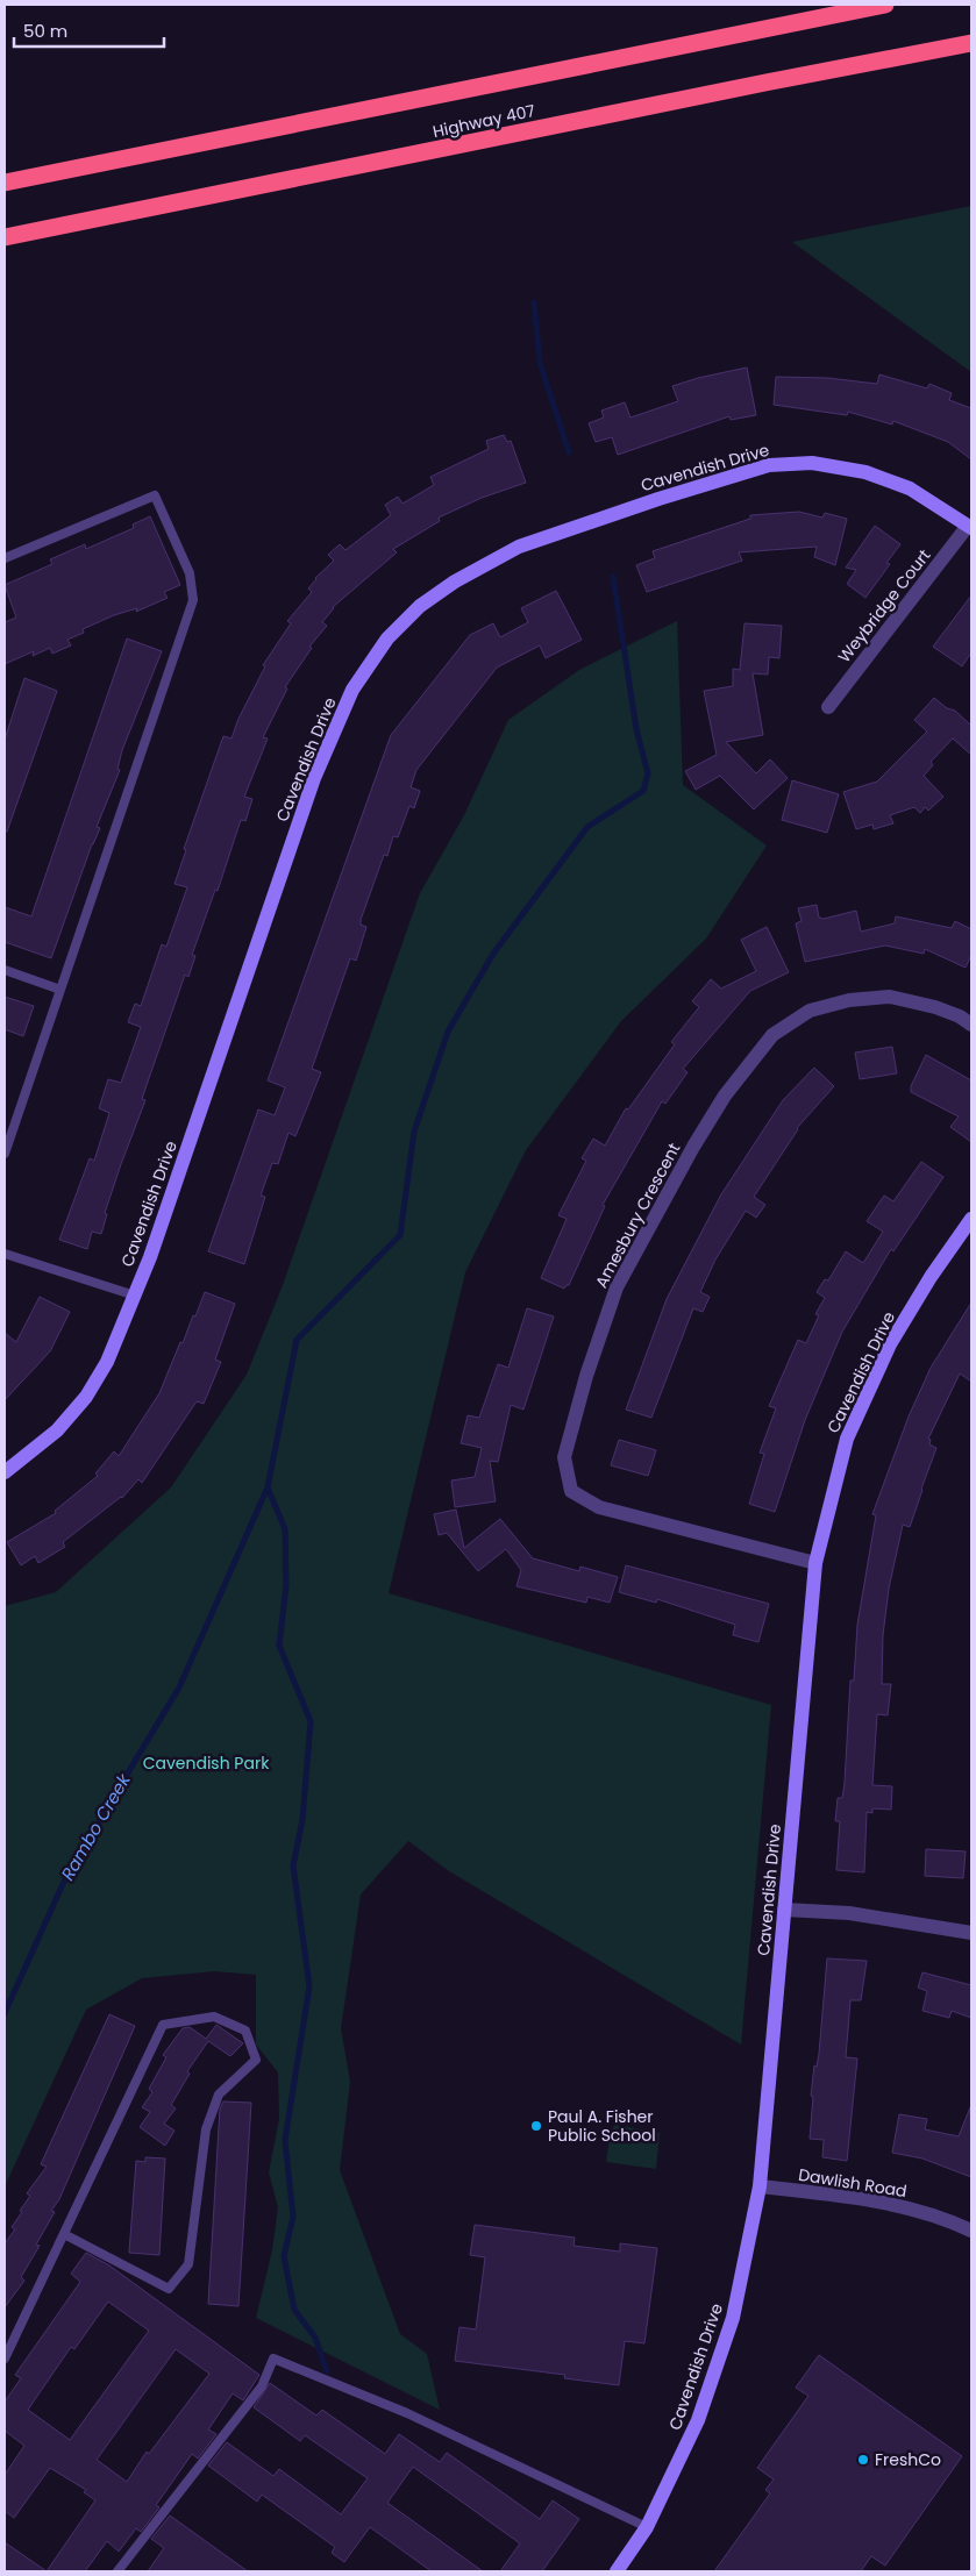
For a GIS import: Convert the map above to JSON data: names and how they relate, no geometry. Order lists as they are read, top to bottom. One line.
{"streets":{"highway":["Highway 407"],"street":["Cavendish Drive","Weybridge Court","Amesbury Crescent","Dawlish Road"]},"crossings":[["Cavendish Drive","Weybridge Court"],["Cavendish Drive","Amesbury Crescent"],["Cavendish Drive","Dawlish Road"]],"water":["Rambo Creek"],"parks":["Cavendish Park"],"places":["Paul A. Fisher Public School","FreshCo"],"scale_bar":"50 m"}
